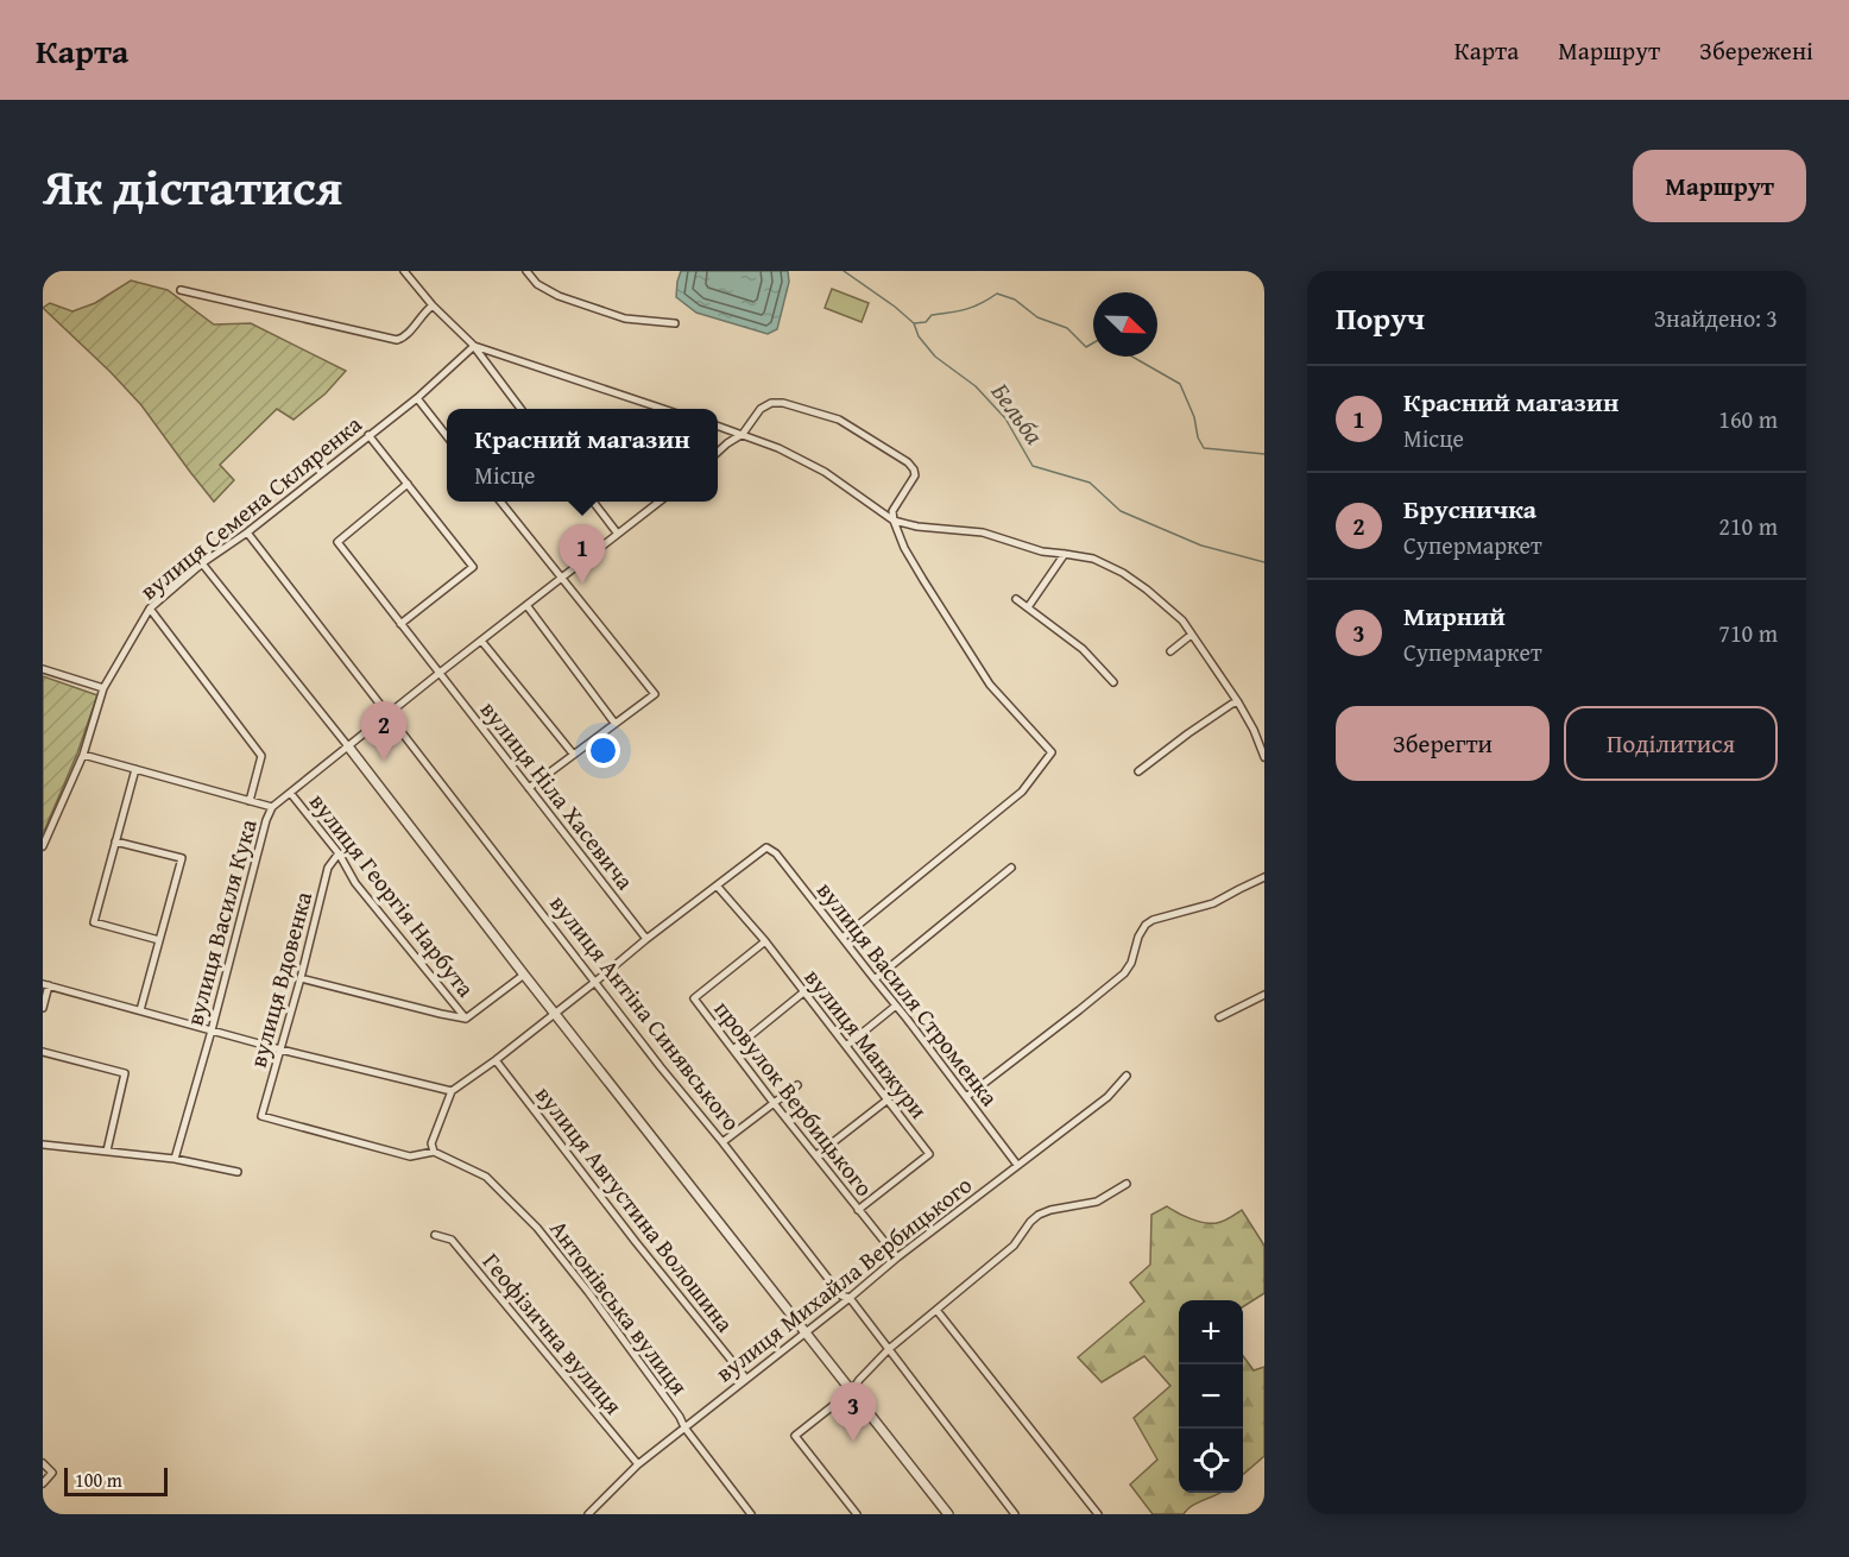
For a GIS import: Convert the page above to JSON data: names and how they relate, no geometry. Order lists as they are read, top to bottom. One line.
{"streets":{"street":["вулиця Семена Скляренка","вулиця Ніла Хасевича","вулиця Георгія Нарбута","вулиця Василя Кука","вулиця Вдовенка","вулиця Василя Строменка","вулиця Антіна Синявського","вулиця Манжури","провулок Вербицького","вулиця Августина Волошина","вулиця Михайла Вербицького","Антонівська вулиця","Геофізична вулиця"]},"crossings":[["вулиця Семена Скляренка","вулиця Антіна Синявського"],["вулиця Ніла Хасевича","вулиця Василя Кука"],["вулиця Георгія Нарбута","вулиця Василя Кука"],["вулиця Георгія Нарбута","вулиця Вдовенка"],["вулиця Василя Кука","вулиця Антіна Синявського"],["вулиця Вдовенка","Антонівська вулиця"],["вулиця Василя Строменка","вулиця Манжури"],["вулиця Василя Строменка","вулиця Михайла Вербицького"],["вулиця Антіна Синявського","вулиця Михайла Вербицького"],["вулиця Манжури","провулок Вербицького"],["провулок Вербицького","вулиця Михайла Вербицького"],["вулиця Августина Волошина","вулиця Михайла Вербицького"],["вулиця Михайла Вербицького","Антонівська вулиця"],["вулиця Михайла Вербицького","Геофізична вулиця"]],"water":["Бельба"],"scale_bar":"100 m","north":"bottom right","page":{"header":"Карта","nav":["Карта","Маршрут","Збережені"],"title":"Як дістатися","buttons":["Маршрут",["Зберегти","Поділитися"]],"heading":["Поруч","Знайдено: 3"],"list":[{"mark":"1","name":"Красний магазин","note":"Місце","value":"160 m"},{"mark":"2","name":"Брусничка","note":"Супермаркет","value":"210 m"},{"mark":"3","name":"Мирний","note":"Супермаркет","value":"710 m"}],"popup":["Красний магазин","Місце"],"pins":["1","2","3"],"map_buttons":["+","−"],"scale":"100 m"}}
